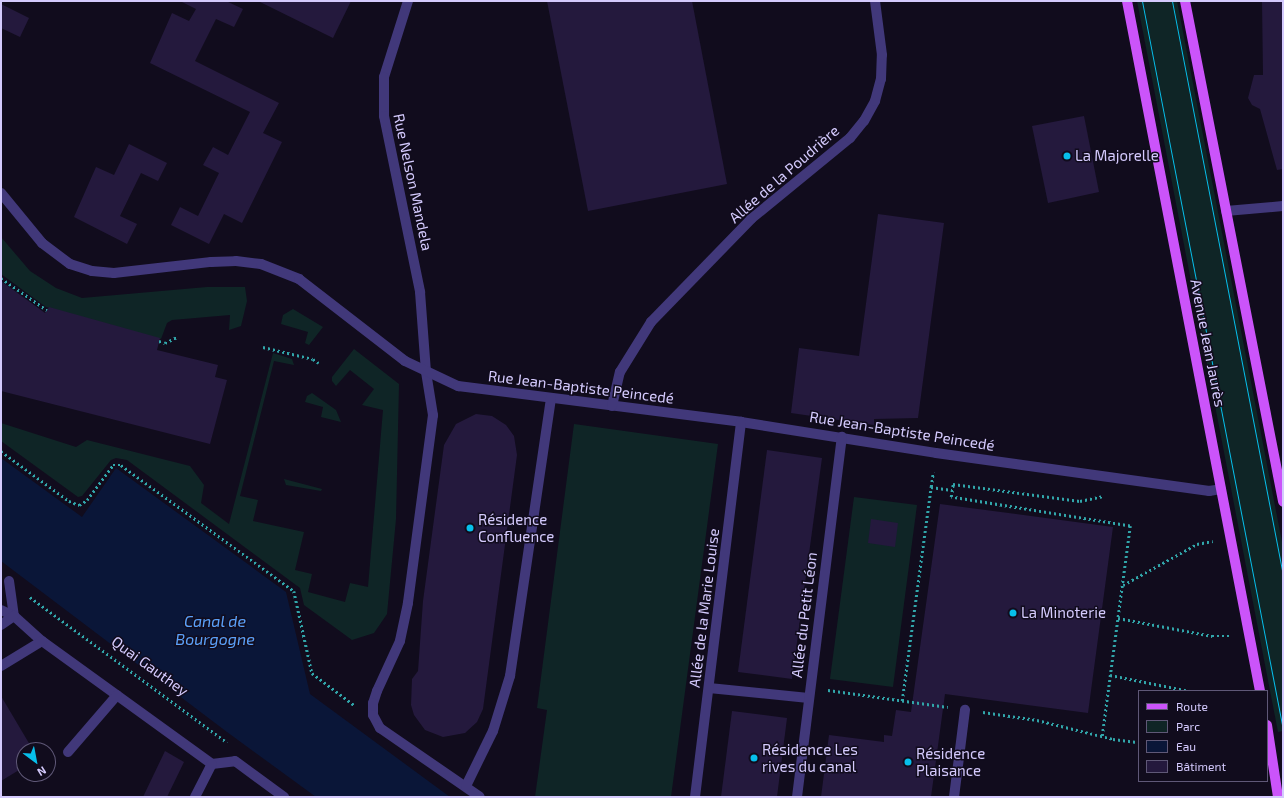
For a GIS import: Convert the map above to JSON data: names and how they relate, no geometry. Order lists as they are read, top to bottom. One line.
{"streets":{"main road":["Avenue Jean Jaurès"],"street":["Allée de la Poudrière","Rue Nelson Mandela","Rue Jean-Baptiste Peincedé","Allée de la Marie Louise","Allée du Petit Léon"],"path":["Quai Gauthey"]},"crossings":[["Allée de la Poudrière","Rue Jean-Baptiste Peincedé"],["Rue Nelson Mandela","Rue Jean-Baptiste Peincedé"],["Avenue Jean Jaurès","Rue Jean-Baptiste Peincedé"],["Rue Jean-Baptiste Peincedé","Allée de la Marie Louise"],["Rue Jean-Baptiste Peincedé","Allée du Petit Léon"]],"water":["Canal de Bourgogne"],"places":["La Majorelle","Résidence Confluence","La Minoterie","Résidence Les rives du canal","Résidence Plaisance"],"legend":["Route","Parc","Eau","Bâtiment"],"north":"bottom right"}
